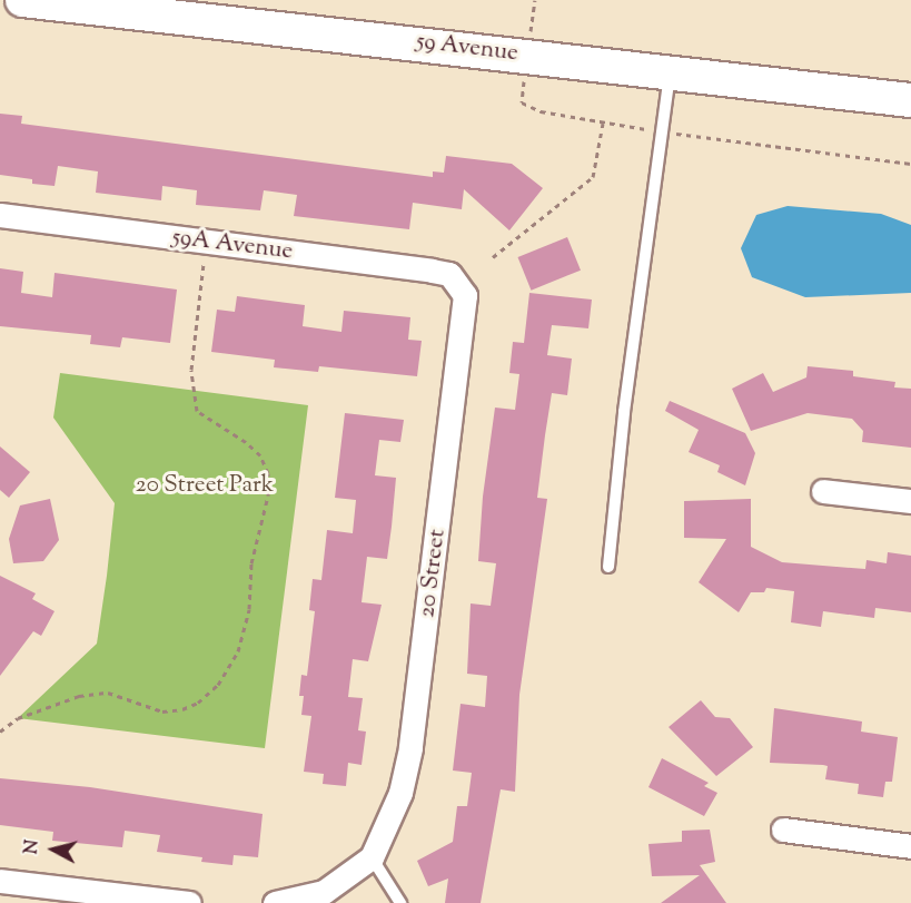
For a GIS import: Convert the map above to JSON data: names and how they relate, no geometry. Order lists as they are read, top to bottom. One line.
{"streets":{"main road":["59 Avenue"],"street":["59A Avenue","20 Street"]},"crossings":[["59A Avenue","20 Street"]],"parks":["20 Street Park"],"north":"left"}
